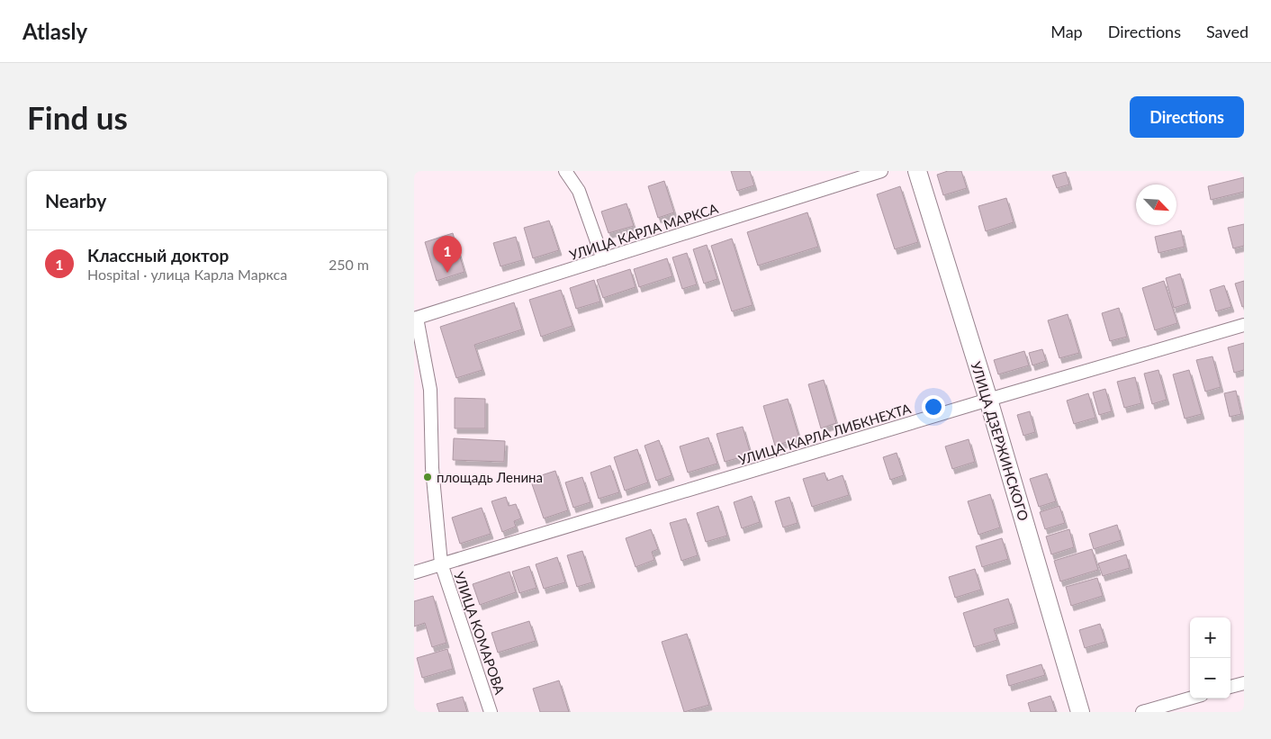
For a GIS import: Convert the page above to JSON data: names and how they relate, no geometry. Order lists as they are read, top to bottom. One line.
{"streets":{"main road":["УЛИЦА ДЗЕРЖИНСКОГО"],"street":["УЛИЦА КАРЛА МАРКСА","УЛИЦА КАРЛА ЛИБКНЕХТА","УЛИЦА КОМАРОВА"]},"crossings":[["УЛИЦА КАРЛА МАРКСА","УЛИЦА КОМАРОВА"],["УЛИЦА КАРЛА ЛИБКНЕХТА","УЛИЦА ДЗЕРЖИНСКОГО"],["УЛИЦА КАРЛА ЛИБКНЕХТА","УЛИЦА КОМАРОВА"]],"places":["площадь Ленина"],"north":"bottom right","page":{"header":"Atlasly","nav":["Map","Directions","Saved"],"buttons":"Directions","title":"Find us","heading":"Nearby","list":[{"mark":"1","name":"Классный доктор","note":"Hospital · улица Карла Маркса","value":"250 m"}],"pins":"1","map_buttons":["+","−"]}}
